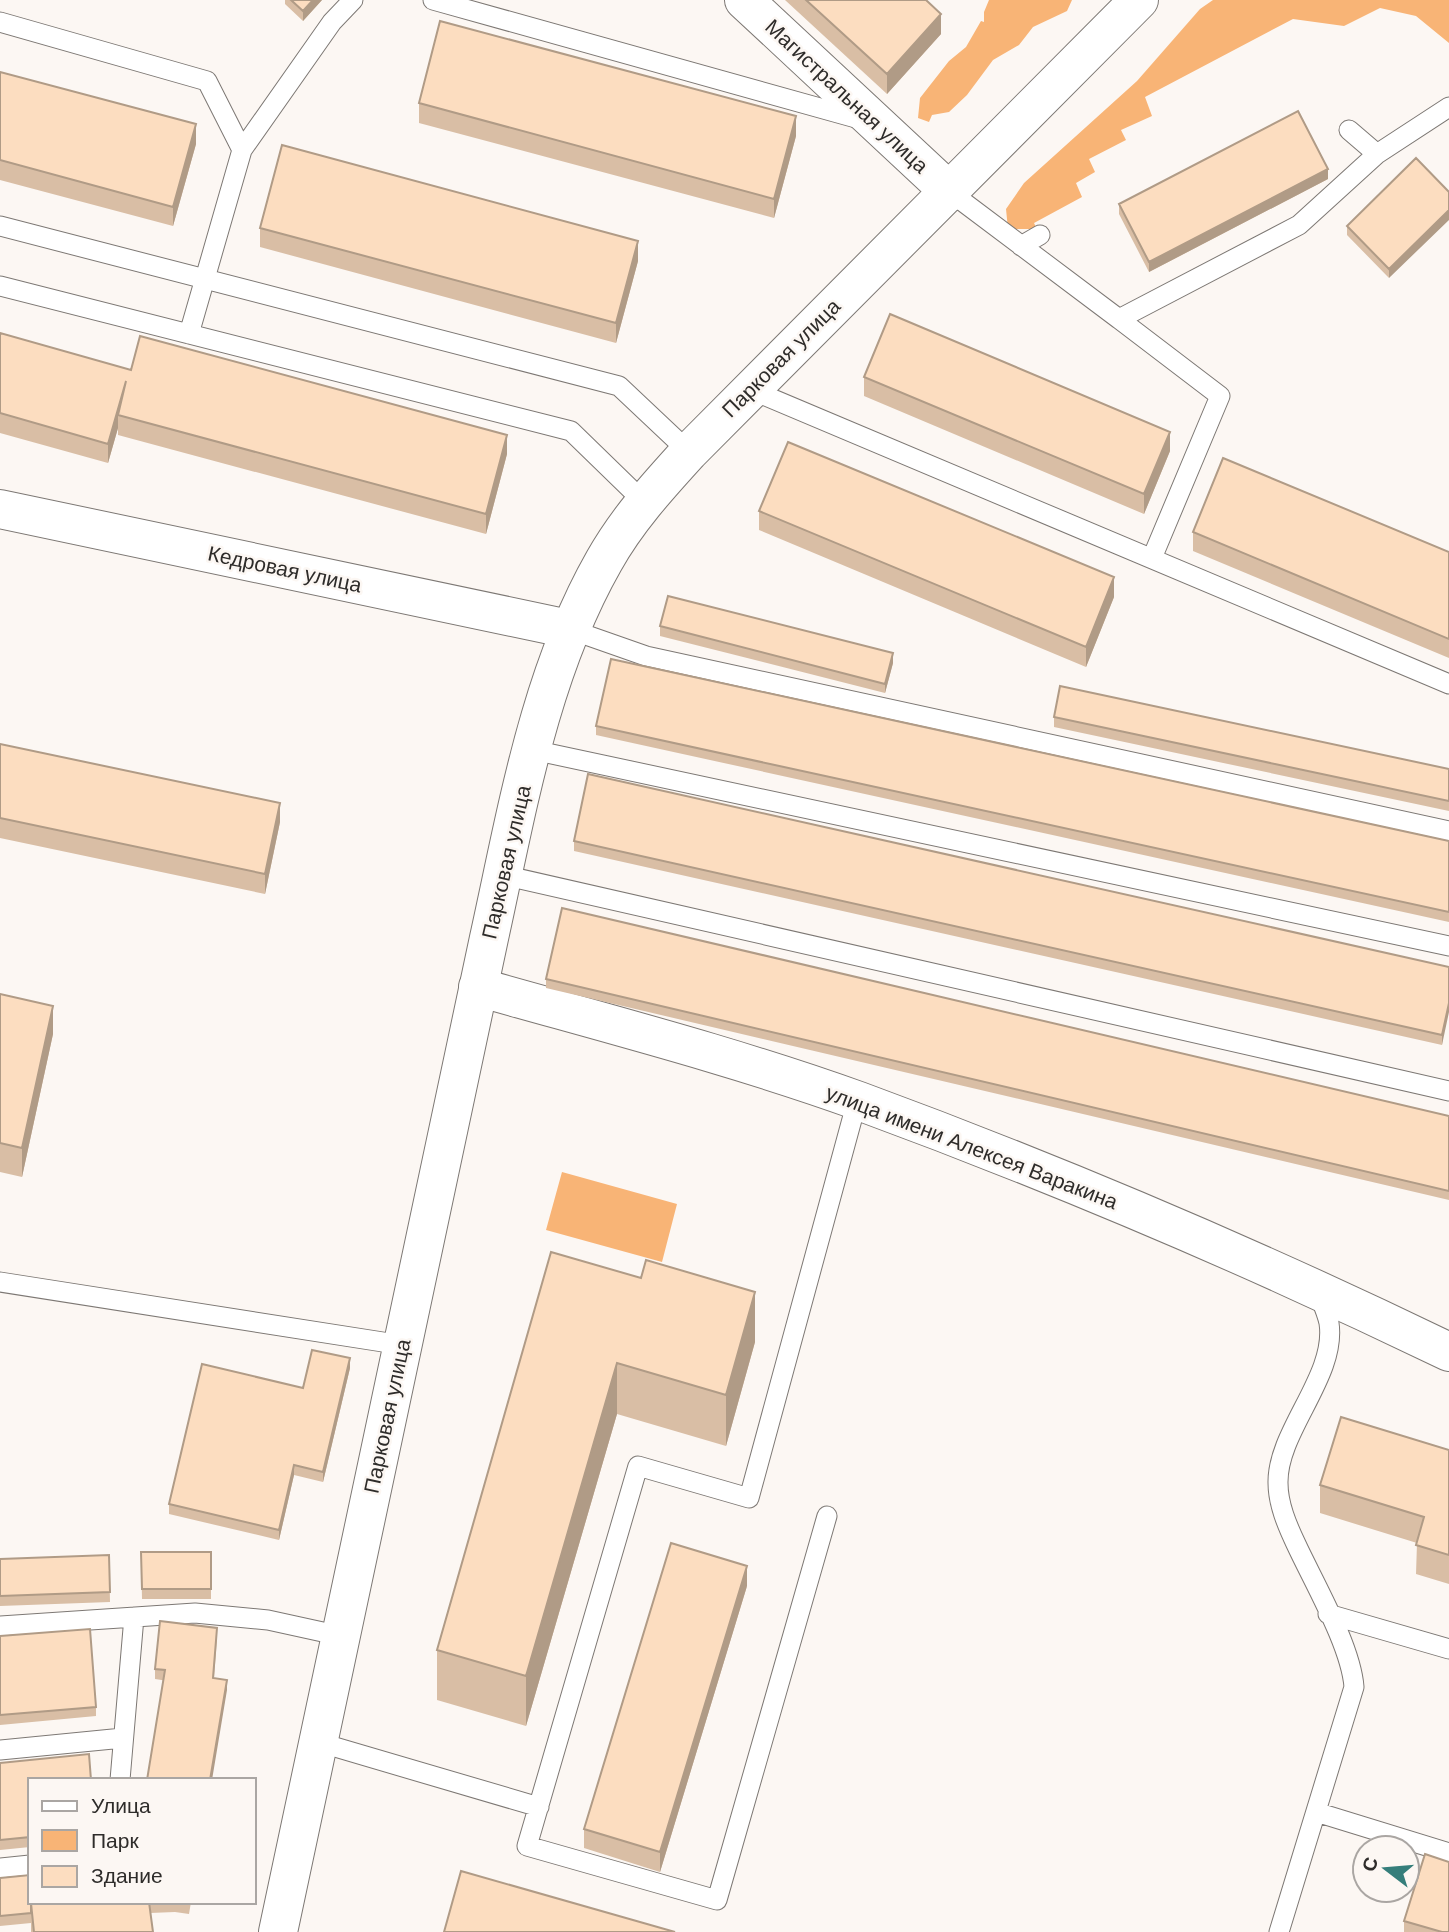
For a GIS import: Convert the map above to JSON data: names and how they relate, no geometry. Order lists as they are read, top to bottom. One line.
{"streets":{"street":["Магистральная улица","Парковая улица","Кедровая улица","улица имени Алексея Варакина"]},"crossings":[["Магистральная улица","Парковая улица"],["Парковая улица","Кедровая улица"],["Парковая улица","улица имени Алексея Варакина"]],"legend":["Улица","Парк","Здание"],"north":"left"}
